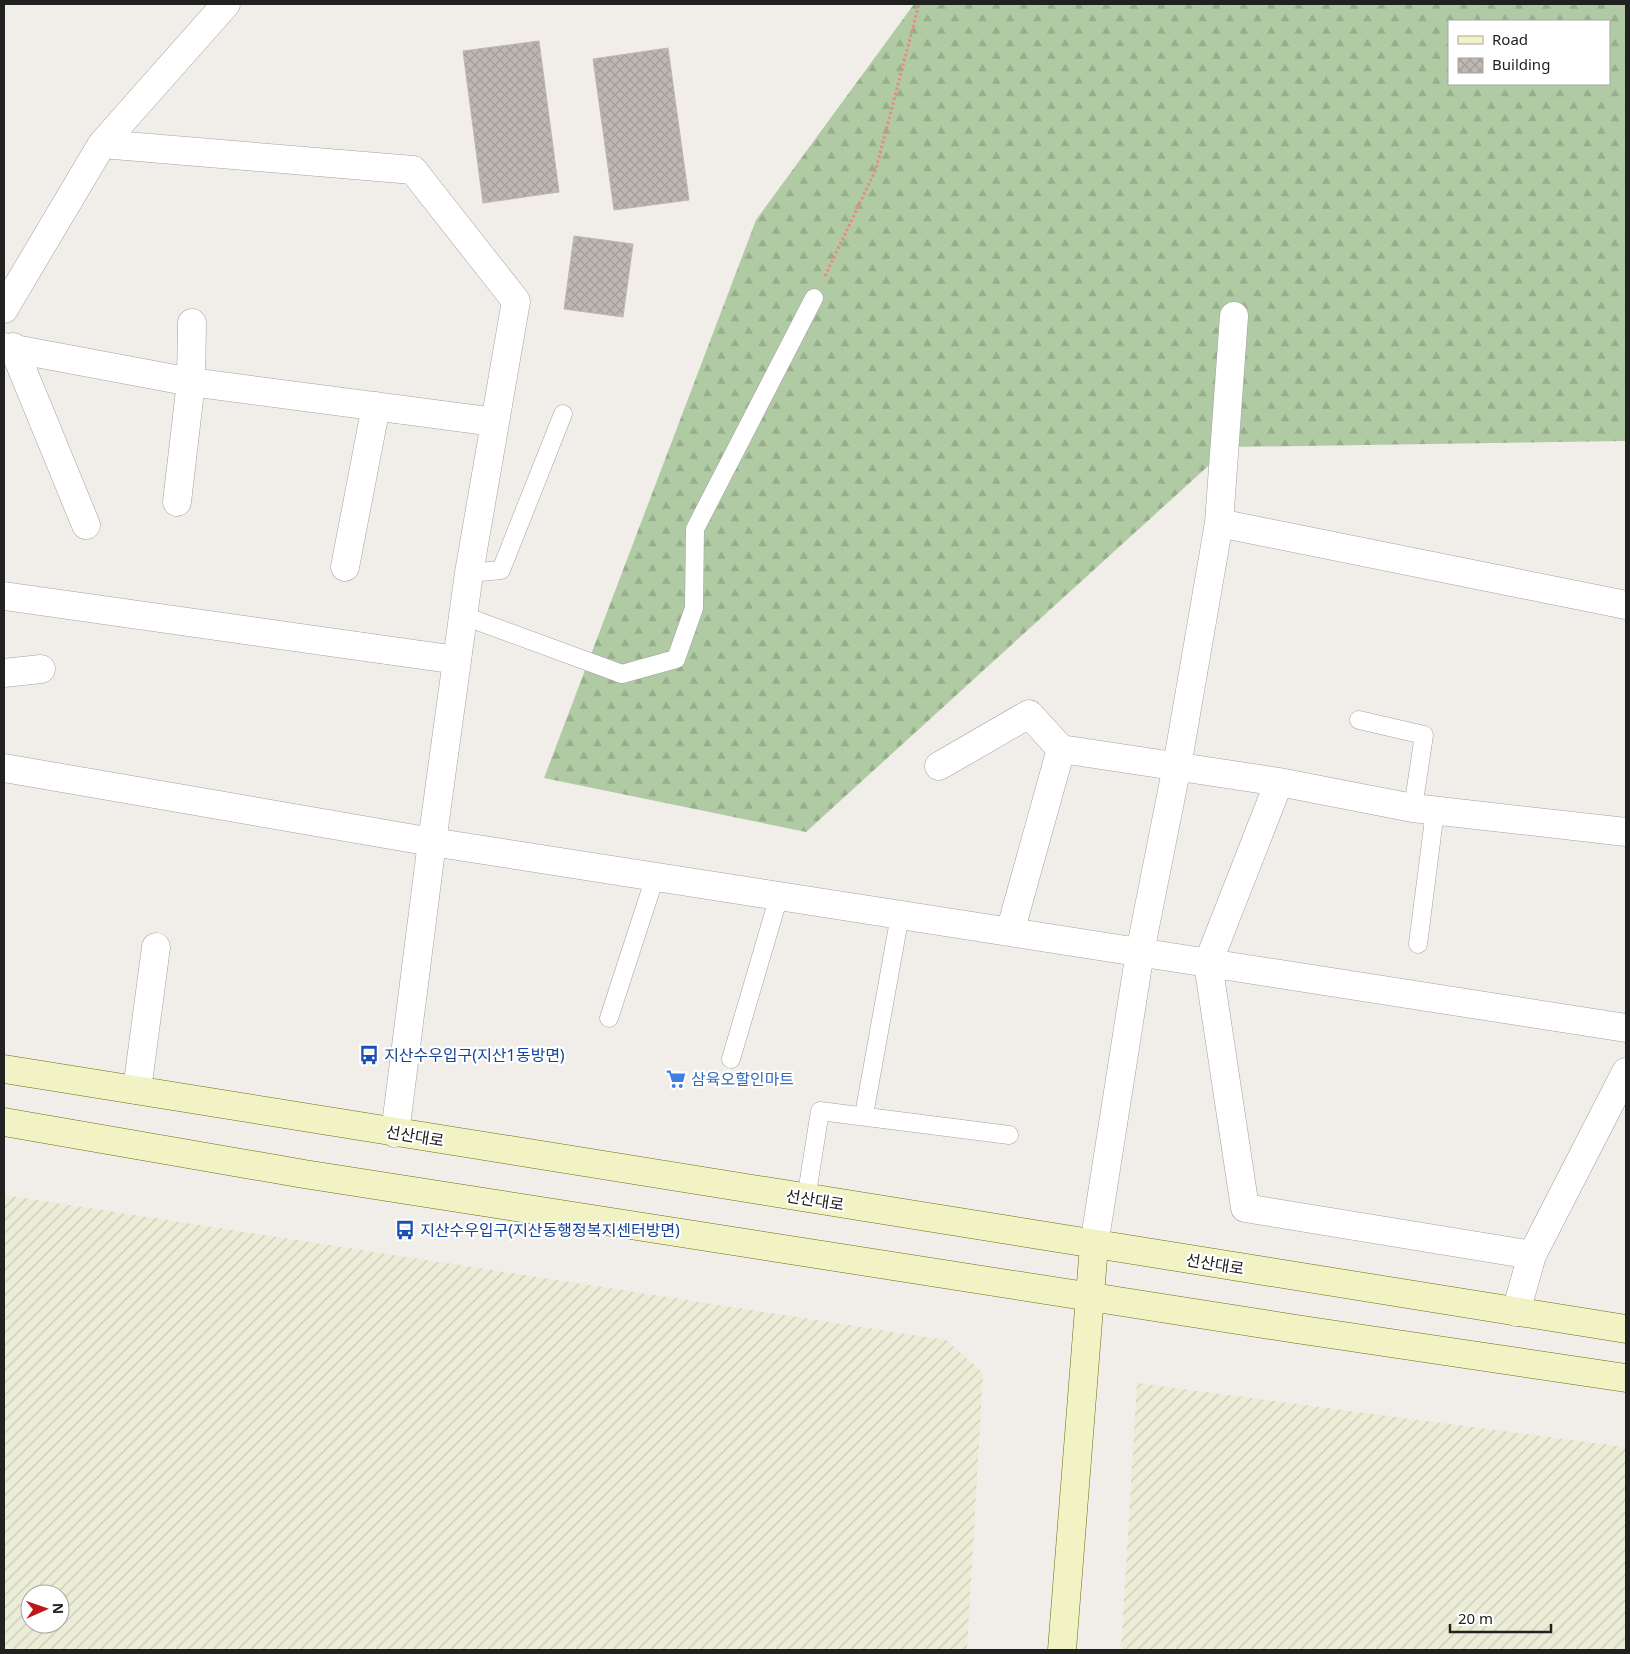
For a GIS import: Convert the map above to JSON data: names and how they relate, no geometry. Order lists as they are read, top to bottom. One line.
{"streets":{"main road":["선산대로"]},"places":{"bus stop":["지산수우입구(지산1동방면)","지산수우입구(지산동행정복지센터방면)"],"supermarket":["삼육오할인마트"]},"legend":["Road","Building"],"scale_bar":"20 m","north":"right"}
